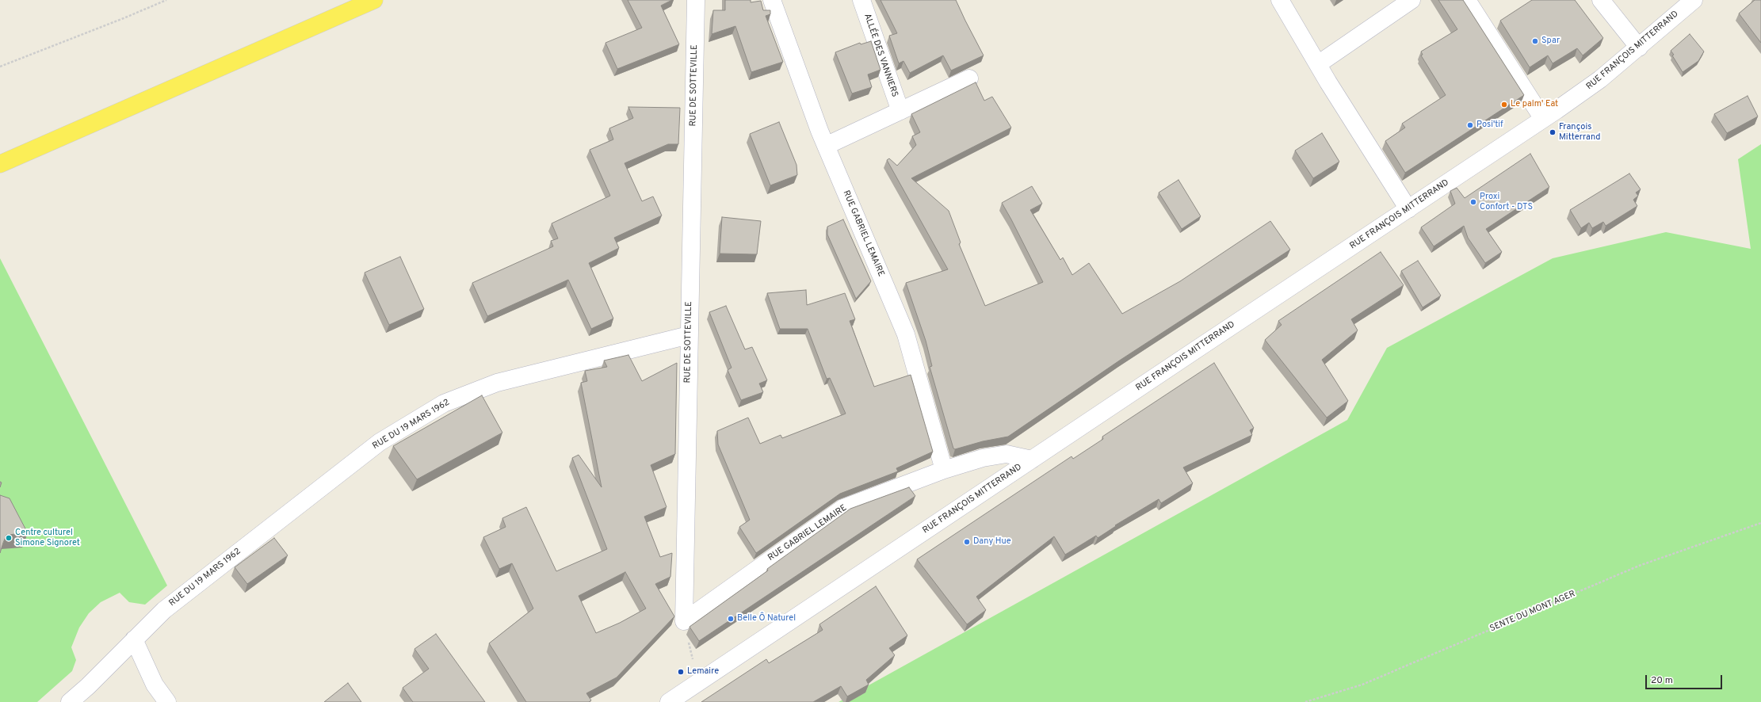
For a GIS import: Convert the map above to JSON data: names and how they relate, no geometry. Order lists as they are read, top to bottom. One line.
{"streets":{"street":["RUE FRANÇOIS MITTERRAND","ALLÉE DES VANNIERS","RUE DE SOTTEVILLE","RUE GABRIEL LEMAIRE","RUE DU 19 MARS 1962"],"path":["SENTE DU MONT AGER"]},"crossings":[["RUE FRANÇOIS MITTERRAND","RUE GABRIEL LEMAIRE"],["RUE DE SOTTEVILLE","RUE GABRIEL LEMAIRE"],["RUE DE SOTTEVILLE","RUE DU 19 MARS 1962"]],"places":["Spar","Le palm' Eat","Posi'tif","François Mitterrand","Proxi Confort - DTS","Centre culturel Simone Signoret","Dany Hue","Belle Ô Naturel","Lemaire"],"scale_bar":"20 m"}
